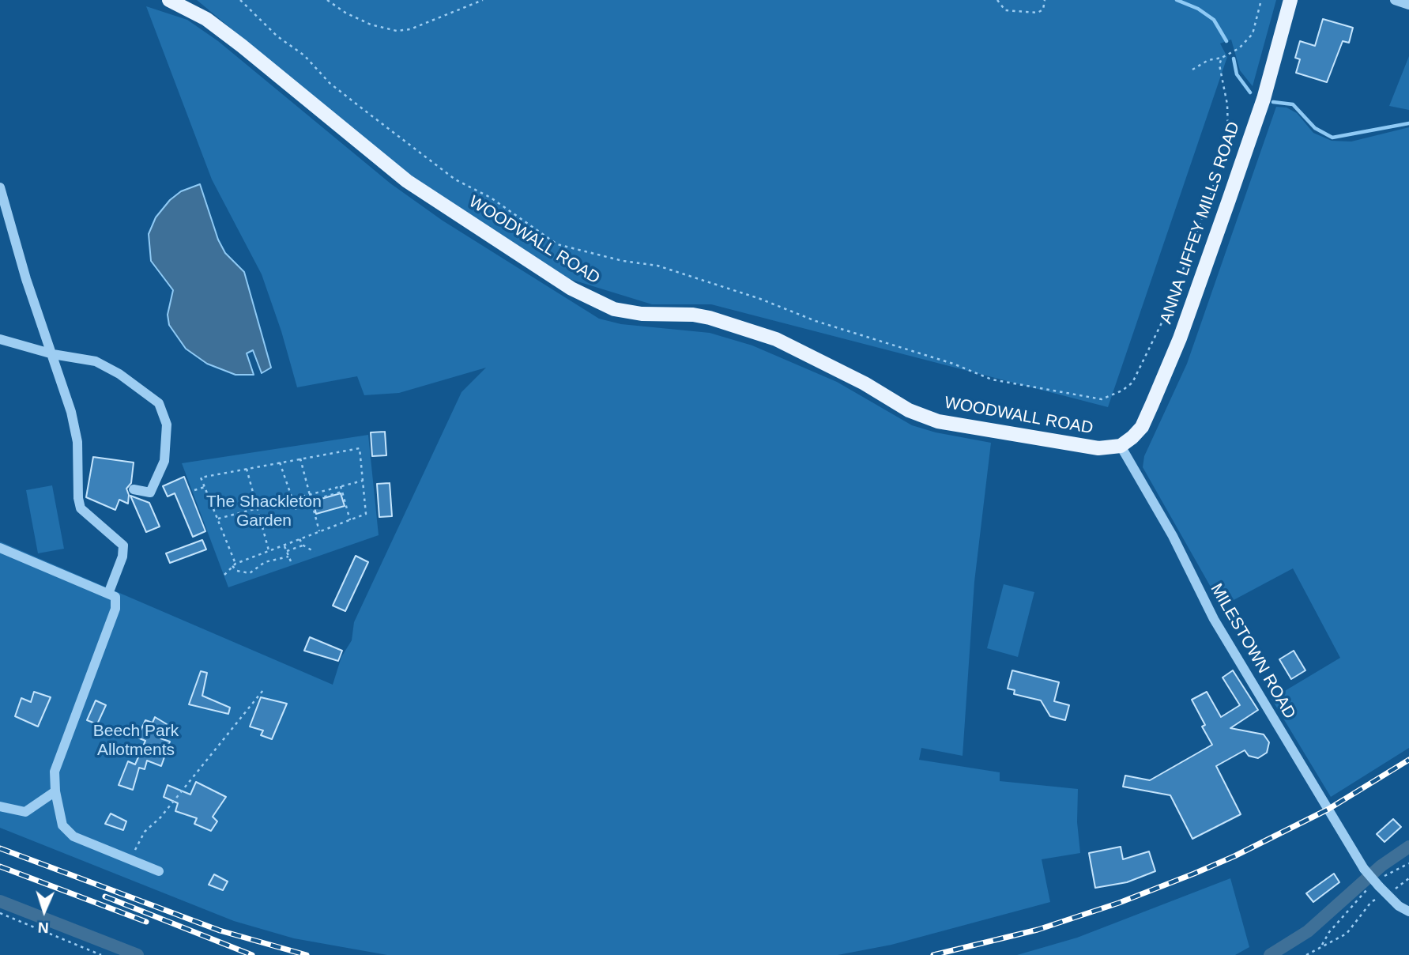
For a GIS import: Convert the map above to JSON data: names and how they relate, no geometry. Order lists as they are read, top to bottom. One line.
{"streets":{"main road":["ANNA LIFFEY MILLS ROAD","WOODWALL ROAD"],"street":["MILESTOWN ROAD"]},"crossings":[["ANNA LIFFEY MILLS ROAD","WOODWALL ROAD"],["ANNA LIFFEY MILLS ROAD","MILESTOWN ROAD"],["WOODWALL ROAD","MILESTOWN ROAD"]],"parks":["The Shackleton Garden","Beech Park Allotments"],"north":"bottom"}
